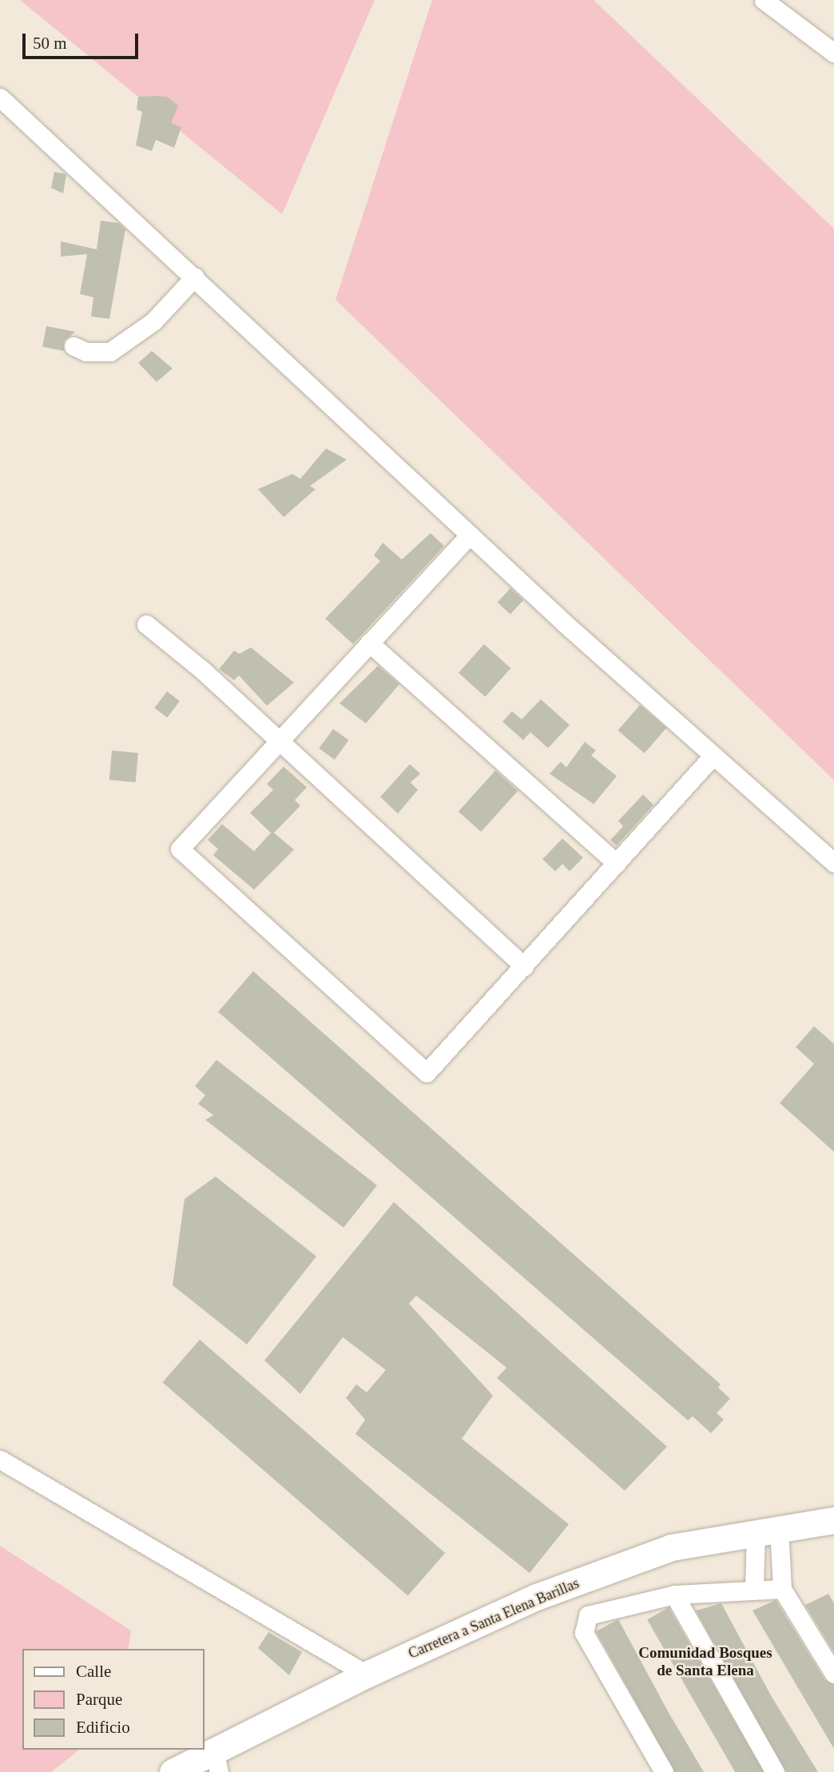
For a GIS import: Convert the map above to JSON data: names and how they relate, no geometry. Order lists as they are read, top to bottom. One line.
{"streets":{"main road":["Carretera a Santa Elena Barillas"]},"districts":["Comunidad Bosques de Santa Elena"],"legend":["Calle","Parque","Edificio"],"scale_bar":"50 m"}
